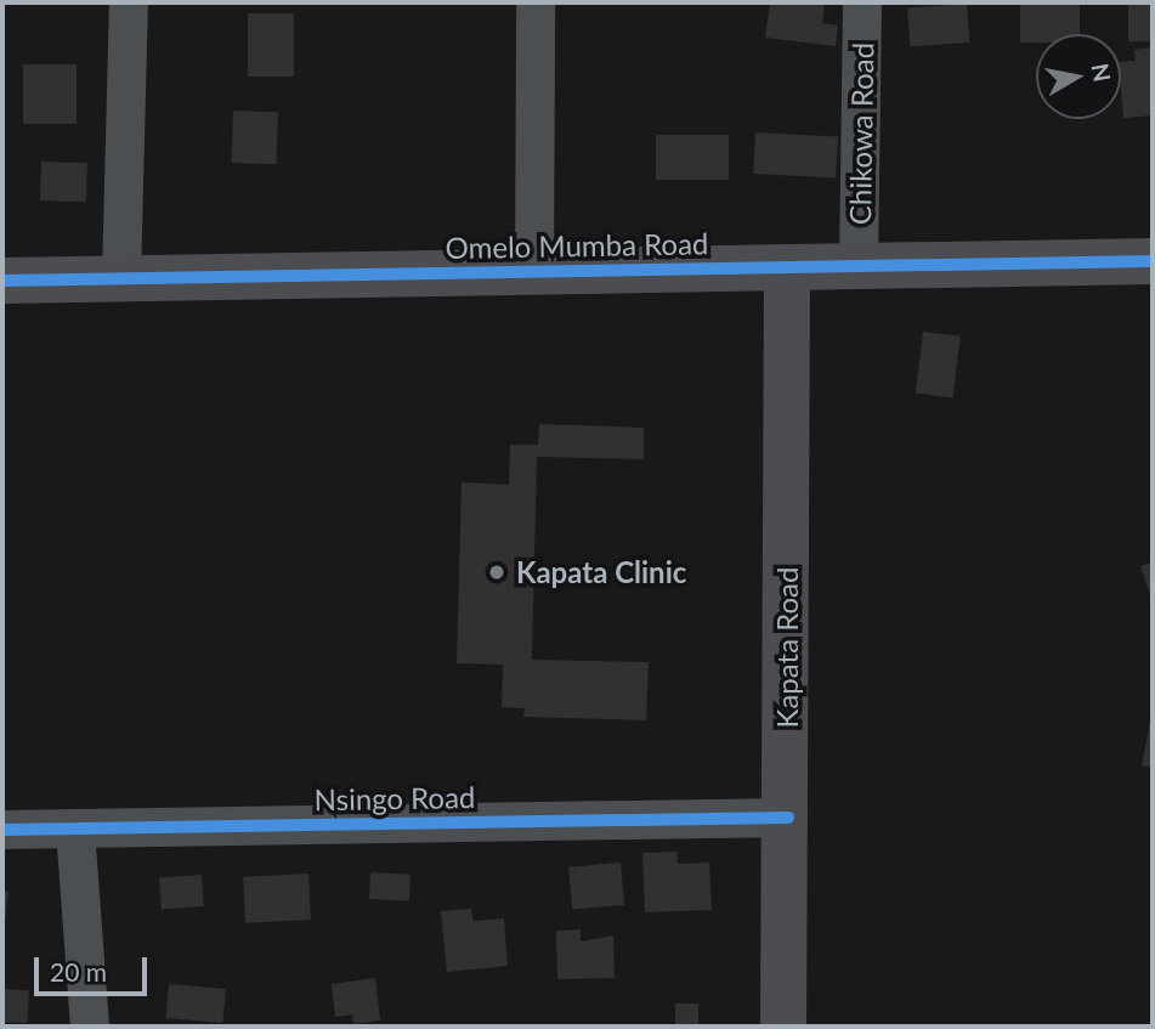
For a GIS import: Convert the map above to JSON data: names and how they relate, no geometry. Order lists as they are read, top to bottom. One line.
{"streets":{"street":["Chikowa Road","Omelo Mumba Road","Kapata Road","Nsingo Road"]},"crossings":[["Chikowa Road","Omelo Mumba Road"],["Omelo Mumba Road","Kapata Road"],["Kapata Road","Nsingo Road"]],"places":["Kapata Clinic"],"scale_bar":"20 m","north":"right"}
